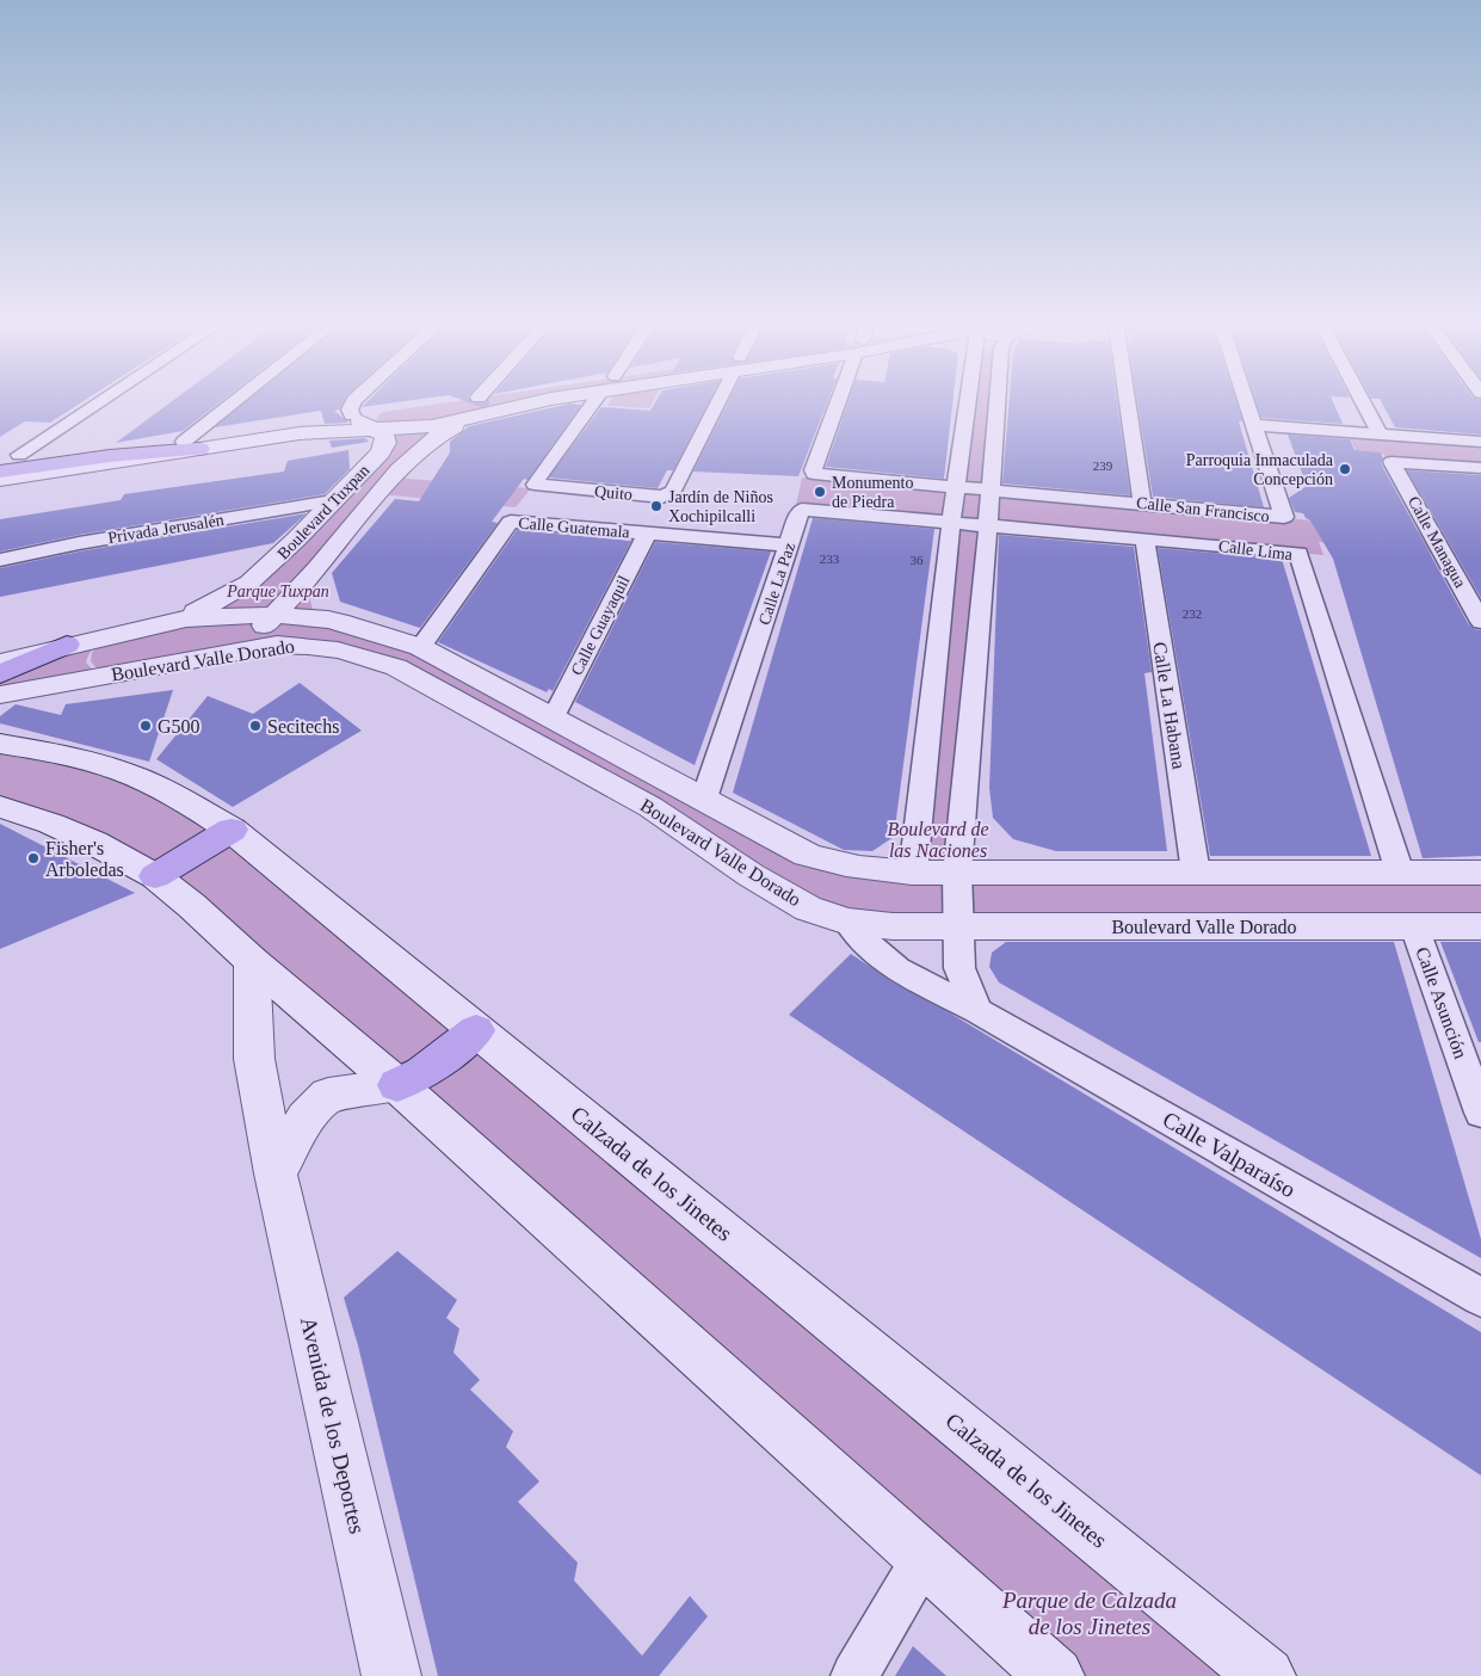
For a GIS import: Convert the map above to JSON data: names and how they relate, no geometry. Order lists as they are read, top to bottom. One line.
{"streets":{"street":["Quito","Calle San Francisco","Boulevard Tuxpan","Calle Guatemala","Privada Jerusalén","Calle Managua","Calle Lima","Calle La Paz","Calle Guayaquil","Boulevard Valle Dorado","Calle La Habana","Calle Asunción","Calle Valparaíso","Calzada de los Jinetes","Avenida de los Deportes"]},"crossings":[["Boulevard Tuxpan","Privada Jerusalén"],["Boulevard Tuxpan","Boulevard Valle Dorado"],["Calle Guatemala","Calle La Paz"],["Calle Guatemala","Calle Guayaquil"],["Calle Guatemala","Boulevard Valle Dorado"],["Calle Lima","Calle La Paz"],["Calle Lima","Boulevard Valle Dorado"],["Calle Lima","Calle La Habana"],["Calle La Paz","Boulevard Valle Dorado"],["Calle Guayaquil","Boulevard Valle Dorado"],["Boulevard Valle Dorado","Calle La Habana"],["Boulevard Valle Dorado","Calle Asunción"],["Boulevard Valle Dorado","Calle Valparaíso"]],"parks":["Parque Tuxpan","Boulevard de las Naciones","Parque de Calzada de los Jinetes"],"places":["Parroquia Inmaculada Concepción","Monumento de Piedra","Jardín de Niños Xochipilcalli","G500","Secitechs","Fisher's Arboledas"],"house_numbers":["239","233","36","232"]}
